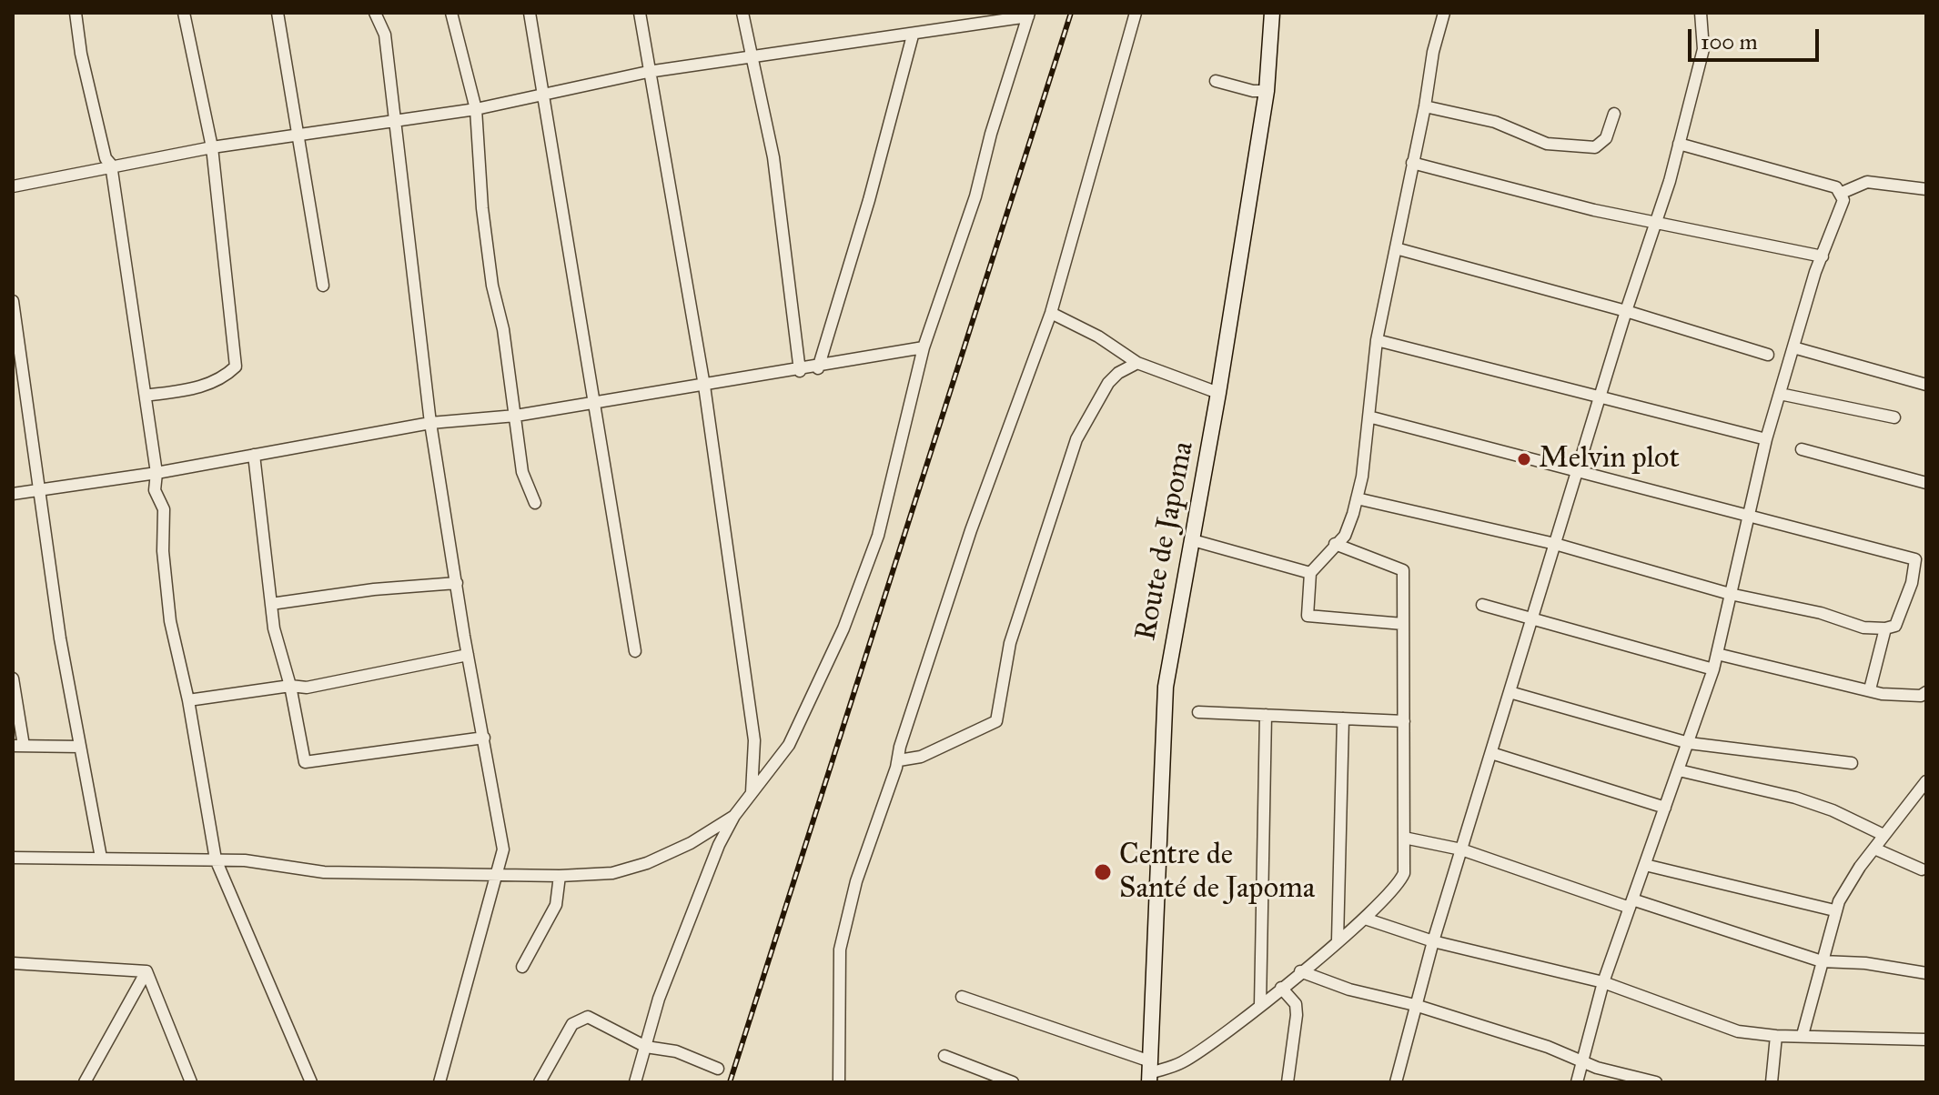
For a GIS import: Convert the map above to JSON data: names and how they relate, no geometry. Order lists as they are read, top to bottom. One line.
{"streets":{"street":["Route de Japoma"]},"places":["Melvin plot","Centre de Santé de Japoma"],"scale_bar":"100 m"}
